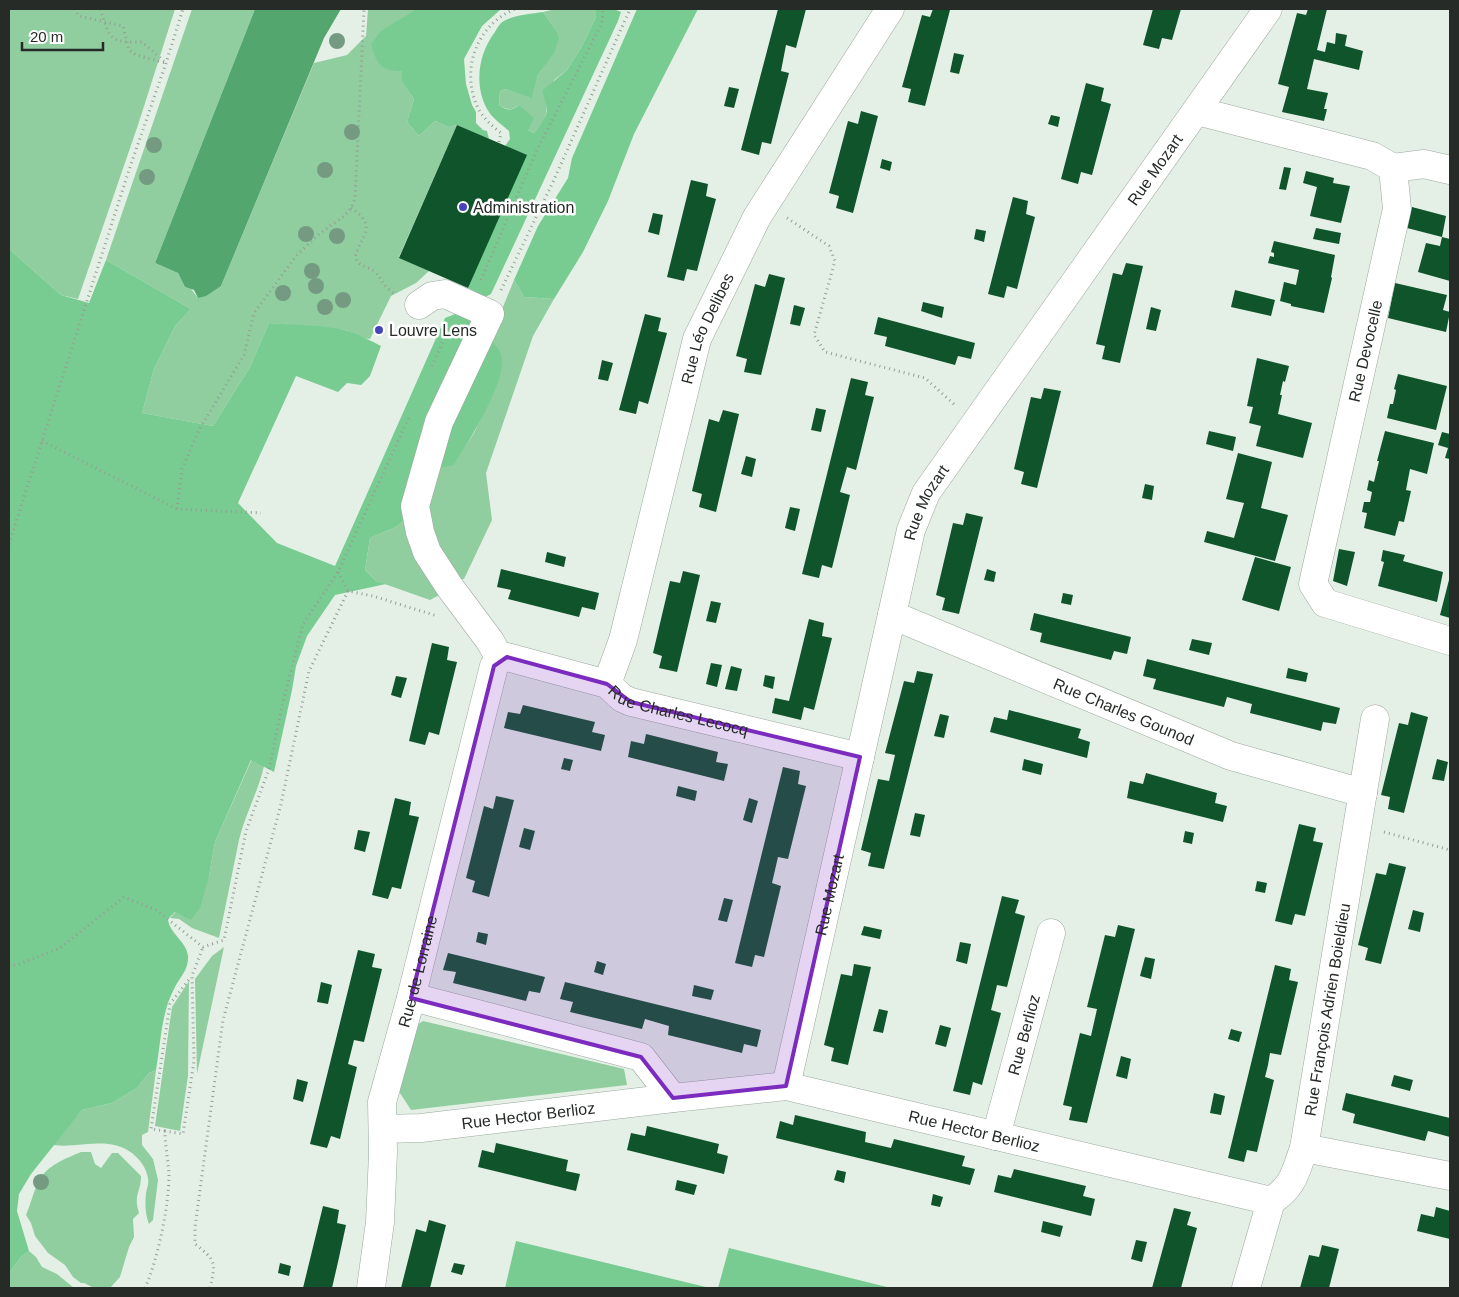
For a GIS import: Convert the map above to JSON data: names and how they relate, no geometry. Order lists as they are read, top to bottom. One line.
{"streets":{"street":["Rue Mozart","Rue Léo Delibes","Rue Devocelle","Rue Charles Lecocq","Rue Charles Gounod","Rue de Lorraine","Rue François Adrien Boieldieu","Rue Berlioz","Rue Hector Berlioz"]},"crossings":[["Rue Mozart","Rue Charles Lecocq"],["Rue Mozart","Rue Charles Gounod"],["Rue Mozart","Rue Hector Berlioz"],["Rue Léo Delibes","Rue Charles Lecocq"],["Rue Charles Lecocq","Rue de Lorraine"],["Rue Charles Gounod","Rue François Adrien Boieldieu"],["Rue de Lorraine","Rue Hector Berlioz"],["Rue François Adrien Boieldieu","Rue Hector Berlioz"],["Rue Berlioz","Rue Hector Berlioz"]],"places":["Administration","Louvre Lens"],"scale_bar":"20 m"}
